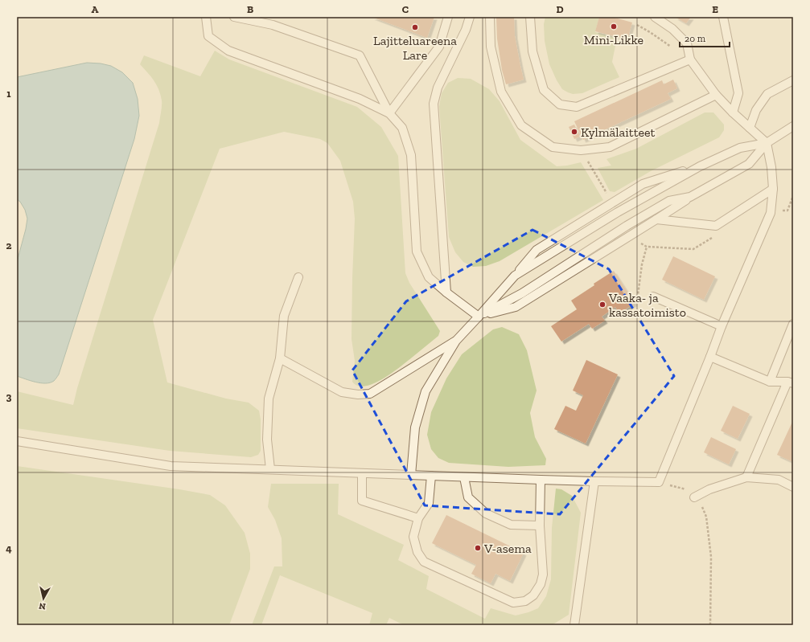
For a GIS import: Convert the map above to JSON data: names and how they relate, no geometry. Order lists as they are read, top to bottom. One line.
{"places":["Mini-Likke","Lajitteluareena Lare","Kylmälaitteet","Vaaka- ja kassatoimisto","V-asema"],"scale_bar":"20 m","north":"bottom","grid":{"columns":["A","B","C","D","E"],"rows":["1","2","3","4"]}}
